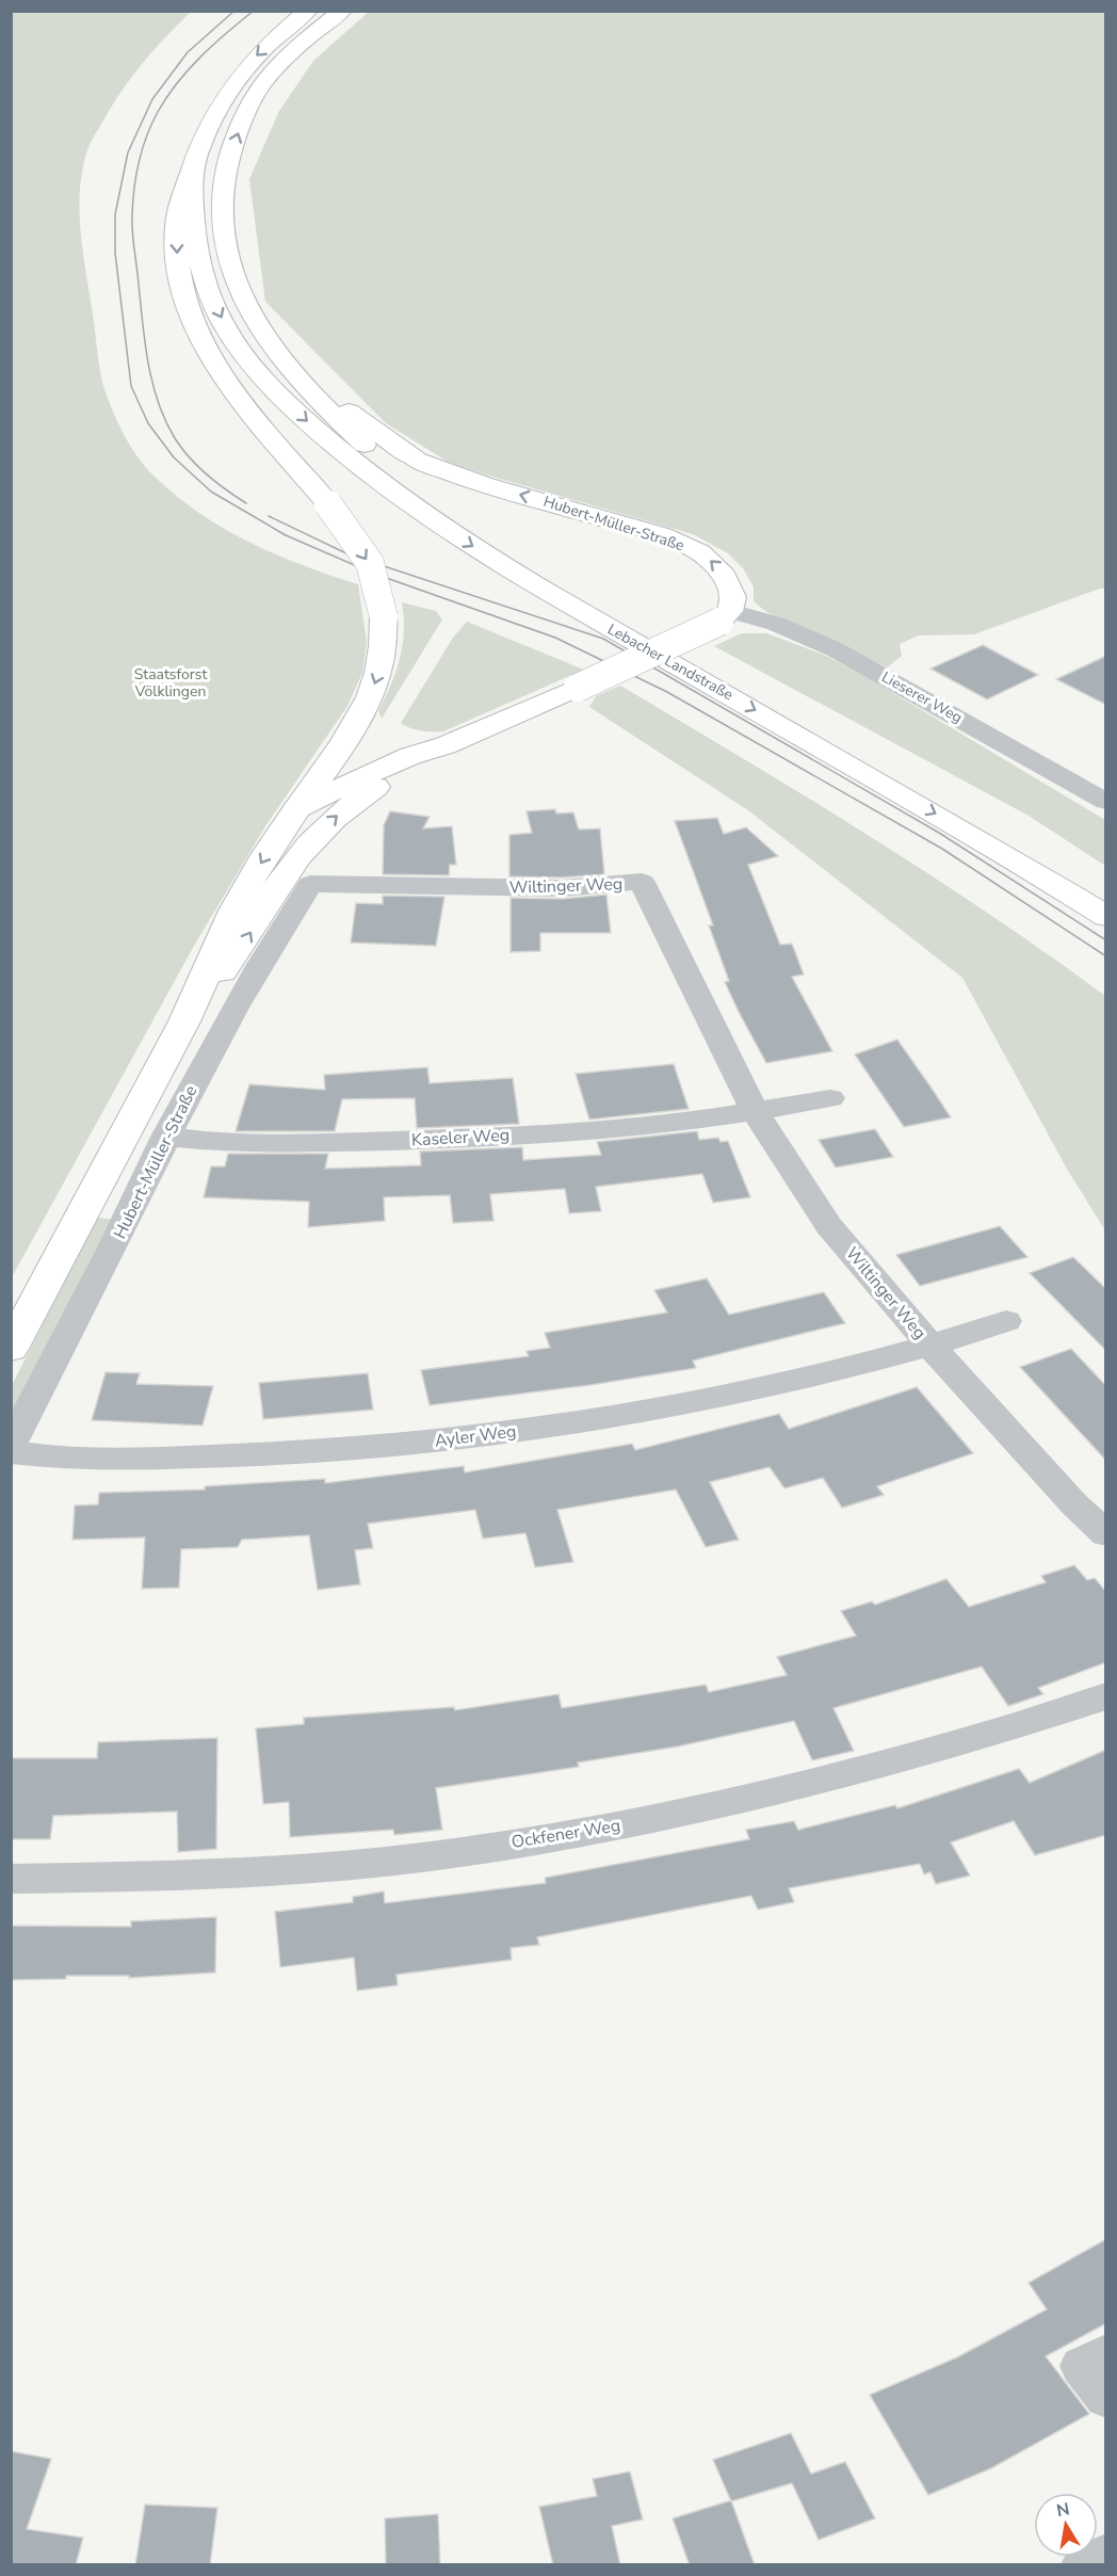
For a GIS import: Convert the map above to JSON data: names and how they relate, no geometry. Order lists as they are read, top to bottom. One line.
{"streets":{"main road":["Hubert-Müller-Straße","Lebacher Landstraße"],"street":["Lieserer Weg","Wiltinger Weg","Kaseler Weg","Ayler Weg","Ockfener Weg"]},"crossings":[["Hubert-Müller-Straße","Lebacher Landstraße"],["Hubert-Müller-Straße","Lieserer Weg"],["Hubert-Müller-Straße","Wiltinger Weg"],["Hubert-Müller-Straße","Kaseler Weg"],["Wiltinger Weg","Kaseler Weg"],["Wiltinger Weg","Ayler Weg"]],"one_way":["Hubert-Müller-Straße"],"parks":["Staatsforst Völklingen"],"north":"top"}
